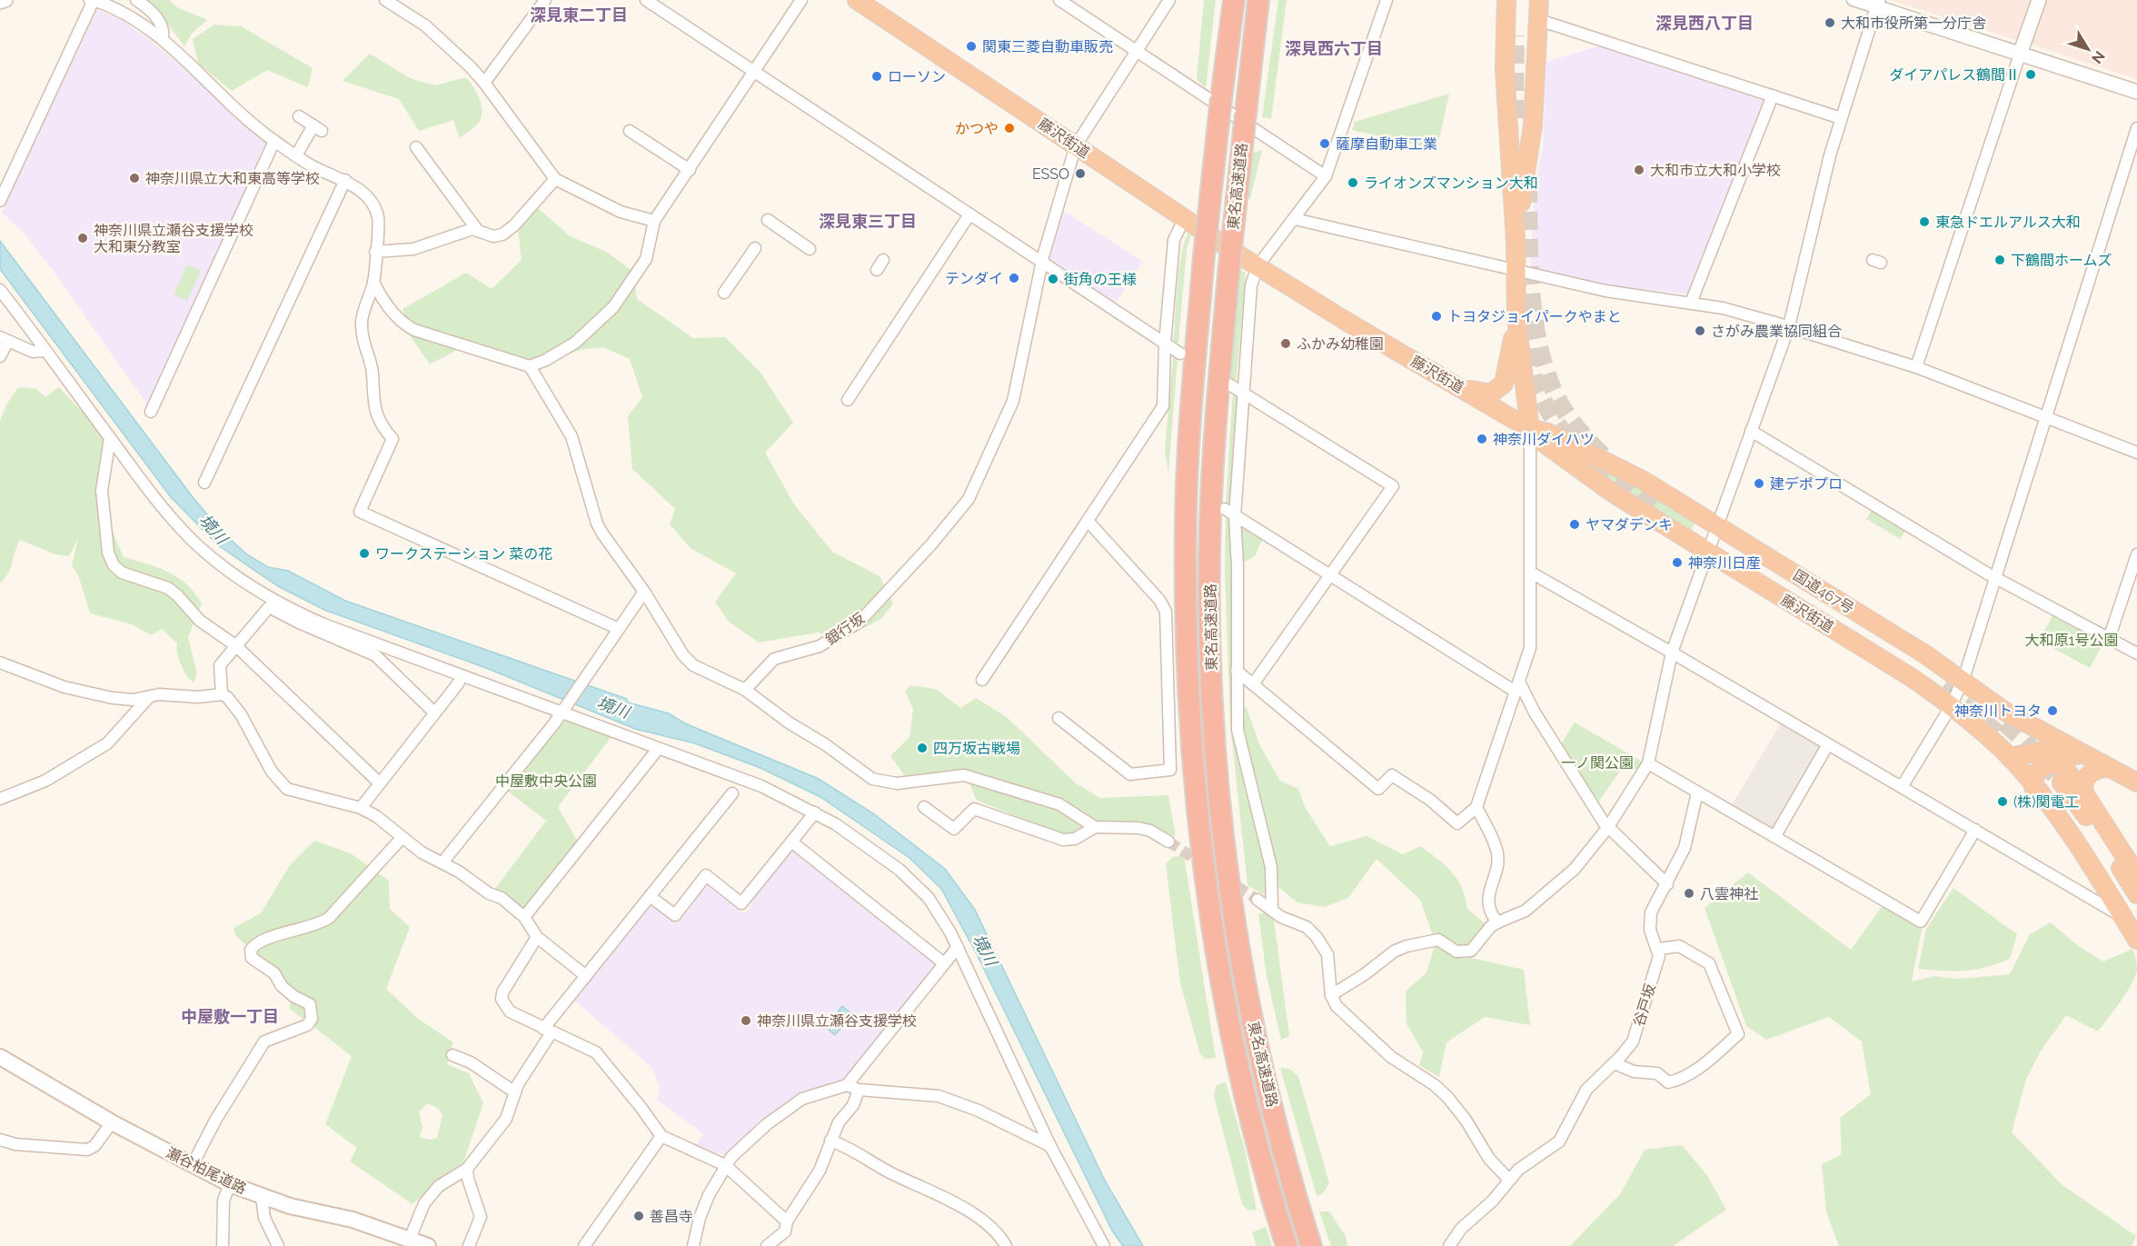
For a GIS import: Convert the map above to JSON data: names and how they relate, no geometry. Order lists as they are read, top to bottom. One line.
{"streets":{"highway":["藤沢街道","東名高速道路","国道467号"],"main road":["瀬谷柏尾道路"],"street":["銀行坂","谷戸坂"]},"crossings":[["藤沢街道","国道467号"],["藤沢街道","銀行坂"]],"districts":["深見東二丁目","深見西八丁目","深見西六丁目","深見東三丁目","中屋敷一丁目"],"water":["境川"],"parks":["大和原1号公園","一ノ関公園","中屋敷中央公園"],"places":["大和市役所第一分庁舎","関東三菱自動車販売","ダイアパレス鶴間Ⅱ","ローソン","かつや","薩摩自動車工業","大和市立大和小学校","ESSO","神奈川県立大和東高等学校","ライオンズマンション大和","東急ドエルアルス大和","神奈川県立瀬谷支援学校 大和東分教室","下鶴間ホームズ","テンダイ","街角の王様","トヨタジョイパークやまと","さがみ農業協同組合","ふかみ幼稚園","神奈川ダイハツ","建デポプロ","ヤマダデンキ","ワークステーション 菜の花","神奈川日産","神奈川トヨタ","四万坂古戦場","(株)関電工","八雲神社","神奈川県立瀬谷支援学校","善昌寺"],"north":"bottom right"}
